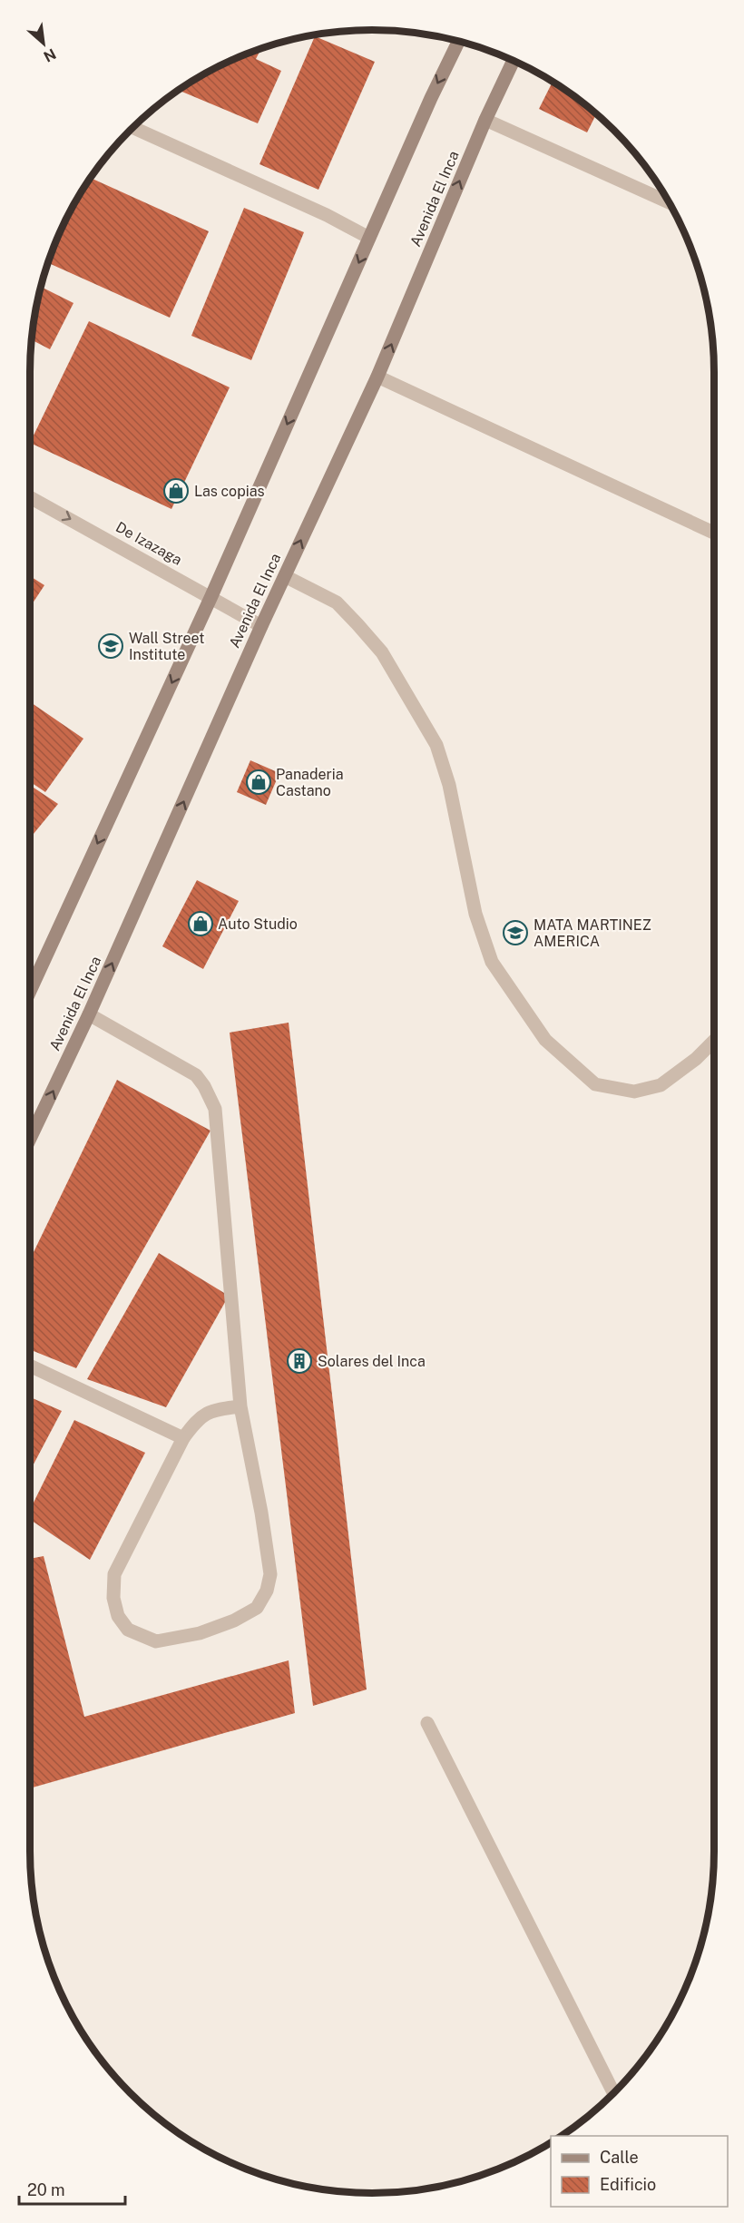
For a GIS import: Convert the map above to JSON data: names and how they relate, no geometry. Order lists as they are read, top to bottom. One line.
{"streets":{"main road":["Avenida El Inca"],"street":["De Izazaga"]},"crossings":[["Avenida El Inca","De Izazaga"]],"one_way":["De Izazaga"],"places":{"shop":["Las copias","Panaderia Castano","Auto Studio"],"school or university":["Wall Street Institute","MATA MARTINEZ AMERICA"],"building":["Solares del Inca"]},"legend":["Calle","Edificio"],"scale_bar":"20 m","north":"bottom right"}
